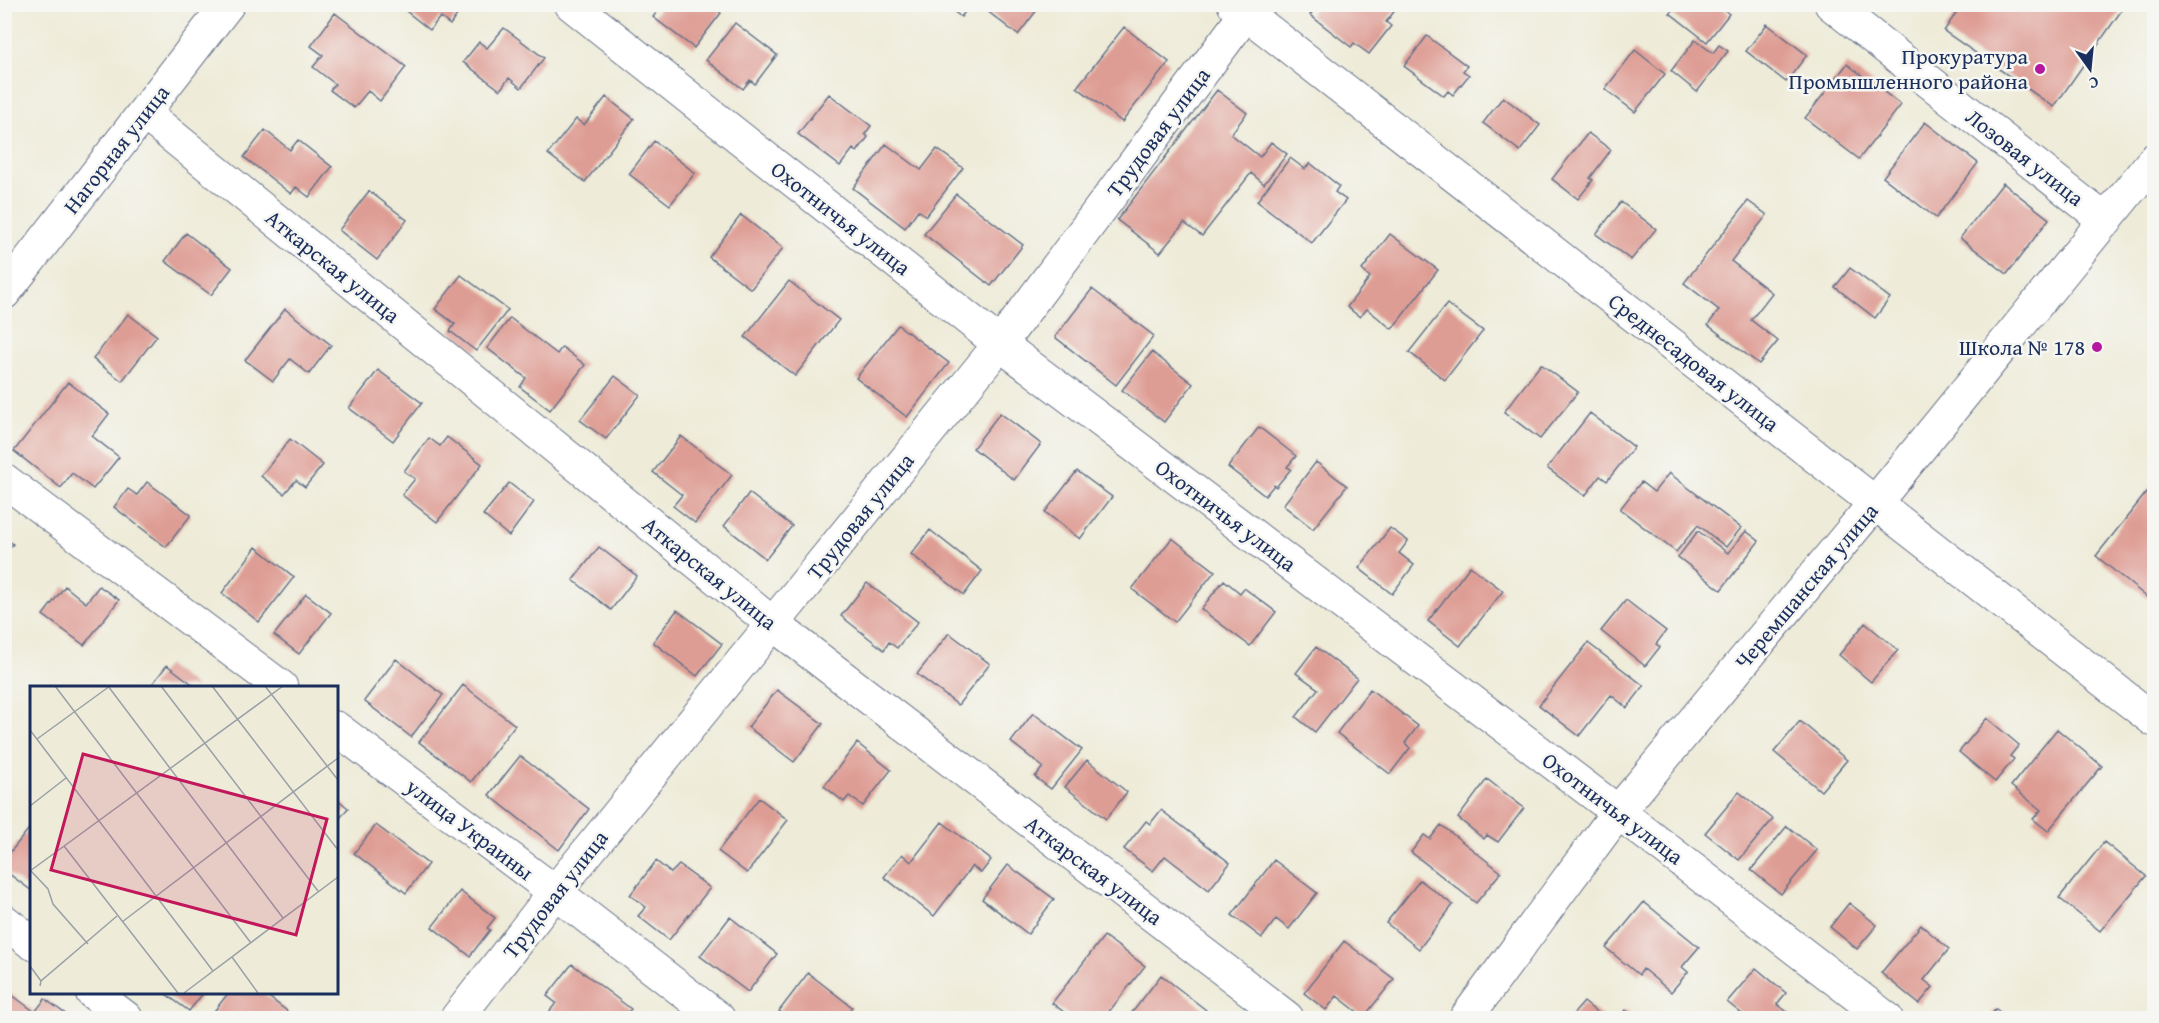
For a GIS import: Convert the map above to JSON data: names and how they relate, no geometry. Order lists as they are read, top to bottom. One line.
{"streets":{"street":["Трудовая улица","Нагорная улица","Лозовая улица","Охотничья улица","Аткарская улица","Среднесадовая улица","Черемшанская улица","улица Украины"]},"crossings":[["Трудовая улица","Охотничья улица"],["Трудовая улица","Аткарская улица"],["Трудовая улица","Среднесадовая улица"],["Трудовая улица","улица Украины"],["Нагорная улица","Аткарская улица"],["Лозовая улица","Черемшанская улица"],["Охотничья улица","Черемшанская улица"],["Среднесадовая улица","Черемшанская улица"]],"places":["Прокуратура Промышленного района","Школа № 178"],"north":"bottom"}
